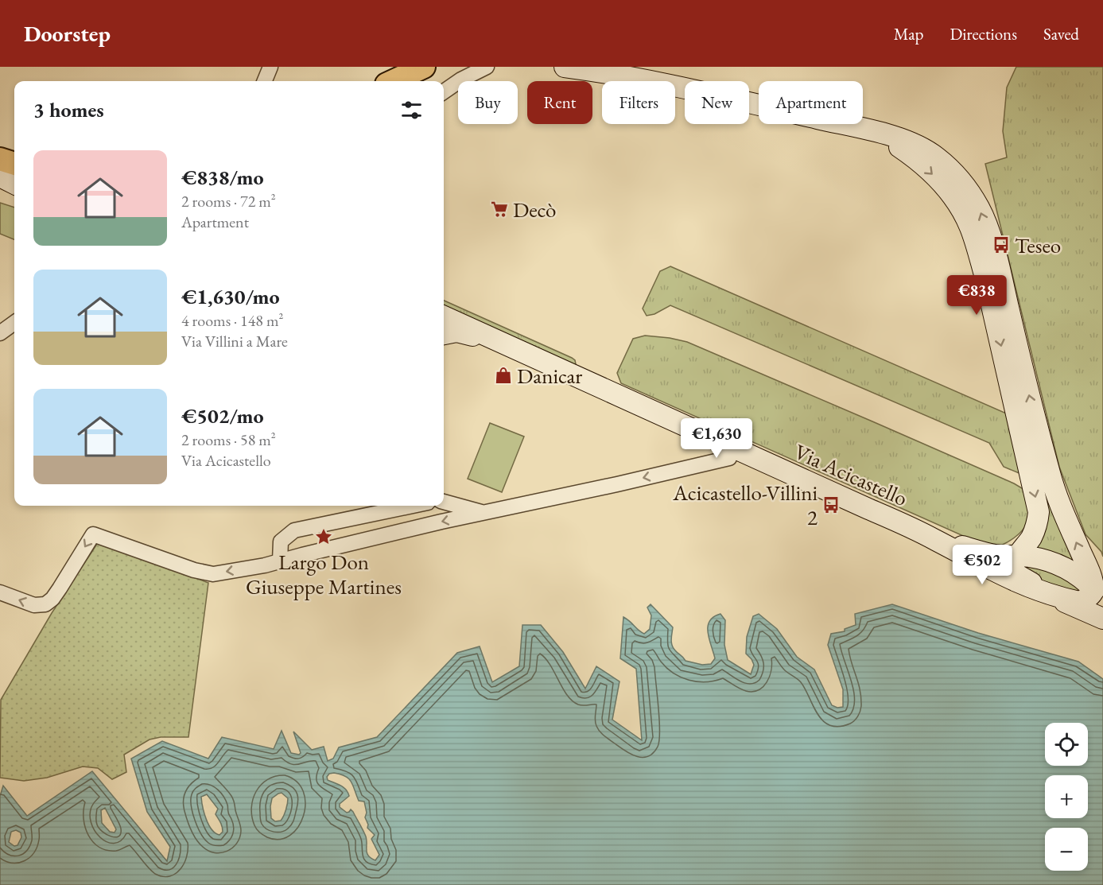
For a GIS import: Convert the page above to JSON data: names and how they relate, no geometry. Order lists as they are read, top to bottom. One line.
{"streets":{"main road":["Via Acicastello"]},"places":{"supermarket":["Decò"],"bus stop":["Teseo","Acicastello-Villini 2"],"shop":["Danicar"],"place":["Largo Don Giuseppe Martines"]},"page":{"header":"Doorstep","nav":["Map","Directions","Saved"],"chip":["Buy","Rent","Filters","New","Apartment"],"heading":"3 homes","list":[{"name":"€838/mo","note":"2 rooms · 72 m² · Apartment"},{"name":"€1,630/mo","note":"4 rooms · 148 m² · Via Villini a Mare"},{"name":"€502/mo","note":"2 rooms · 58 m² · Via Acicastello"}],"price":["€838","€1,630","€502"],"map_buttons":["+","−"]}}
